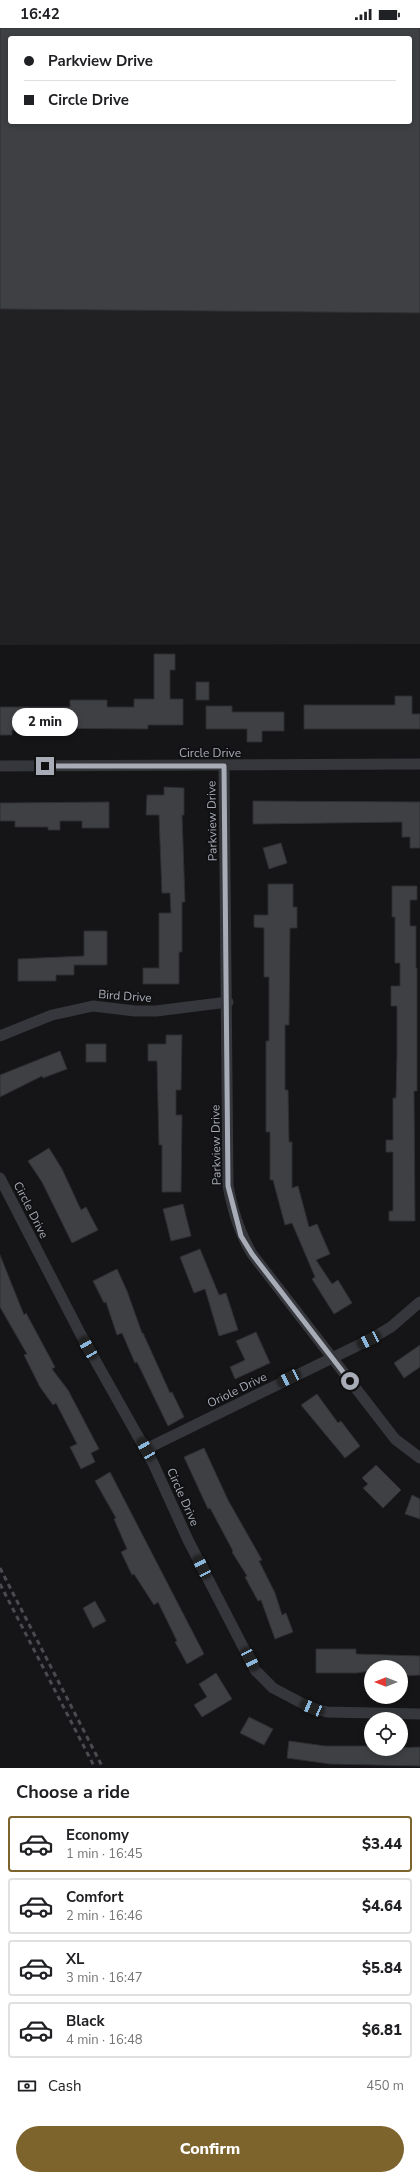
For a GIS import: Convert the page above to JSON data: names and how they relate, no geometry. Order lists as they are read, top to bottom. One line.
{"streets":{"street":["Circle Drive","Parkview Drive","Bird Drive","Oriole Drive"]},"crossings":[["Circle Drive","Parkview Drive"],["Circle Drive","Oriole Drive"],["Parkview Drive","Bird Drive"],["Parkview Drive","Oriole Drive"]],"north":"left","page":{"status":"16:42","banner":["Parkview Drive","Circle Drive"],"bubble":"2 min","heading":"Choose a ride","list":[{"name":"Economy","note":"1 min · 16:45","value":"$3.44"},{"name":"Comfort","note":"2 min · 16:46","value":"$4.64"},{"name":"XL","note":"3 min · 16:47","value":"$5.84"},{"name":"Black","note":"4 min · 16:48","value":"$6.81"}],"pay":["Cash","450 m"],"buttons":"Confirm"}}
